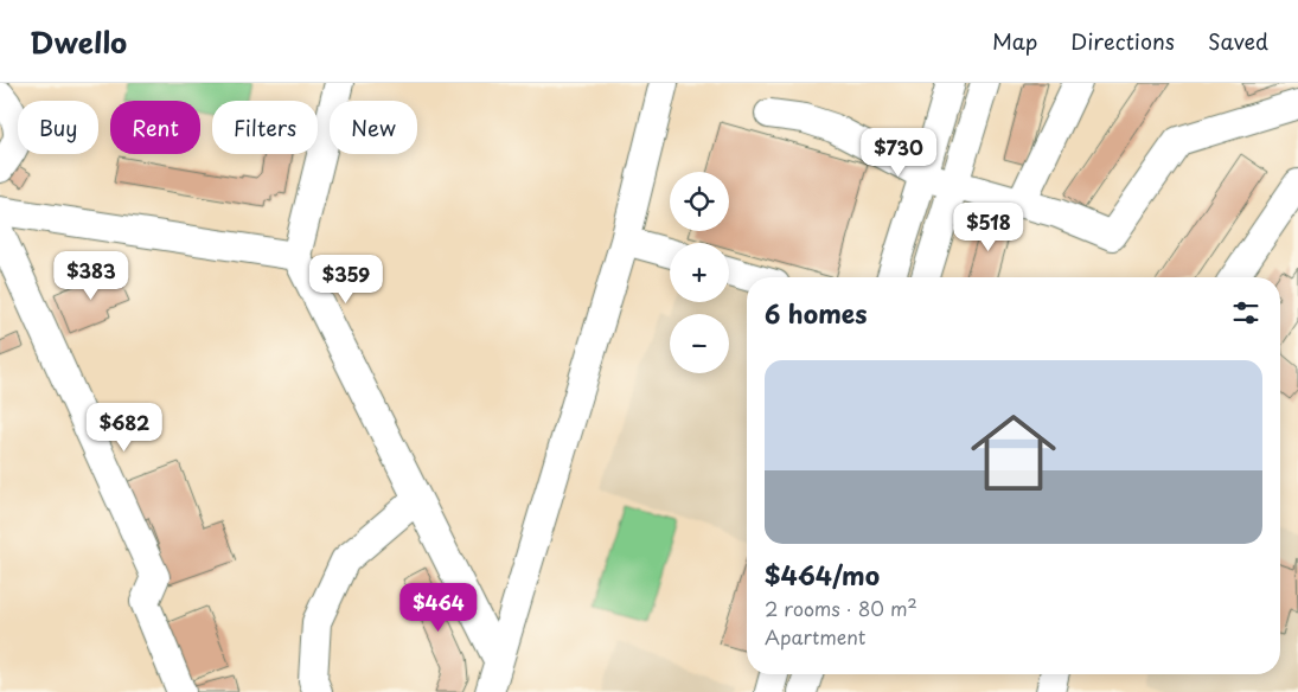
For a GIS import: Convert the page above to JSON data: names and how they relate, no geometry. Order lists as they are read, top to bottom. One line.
{"page":{"header":"Dwello","nav":["Map","Directions","Saved"],"chip":["Buy","Rent","Filters","New"],"price":["$730","$518","$383","$359","$682","$464"],"map_buttons":["+","−"],"heading":"6 homes","list":[{"name":"$464/mo","note":"2 rooms · 80 m² · Apartment"}]}}
